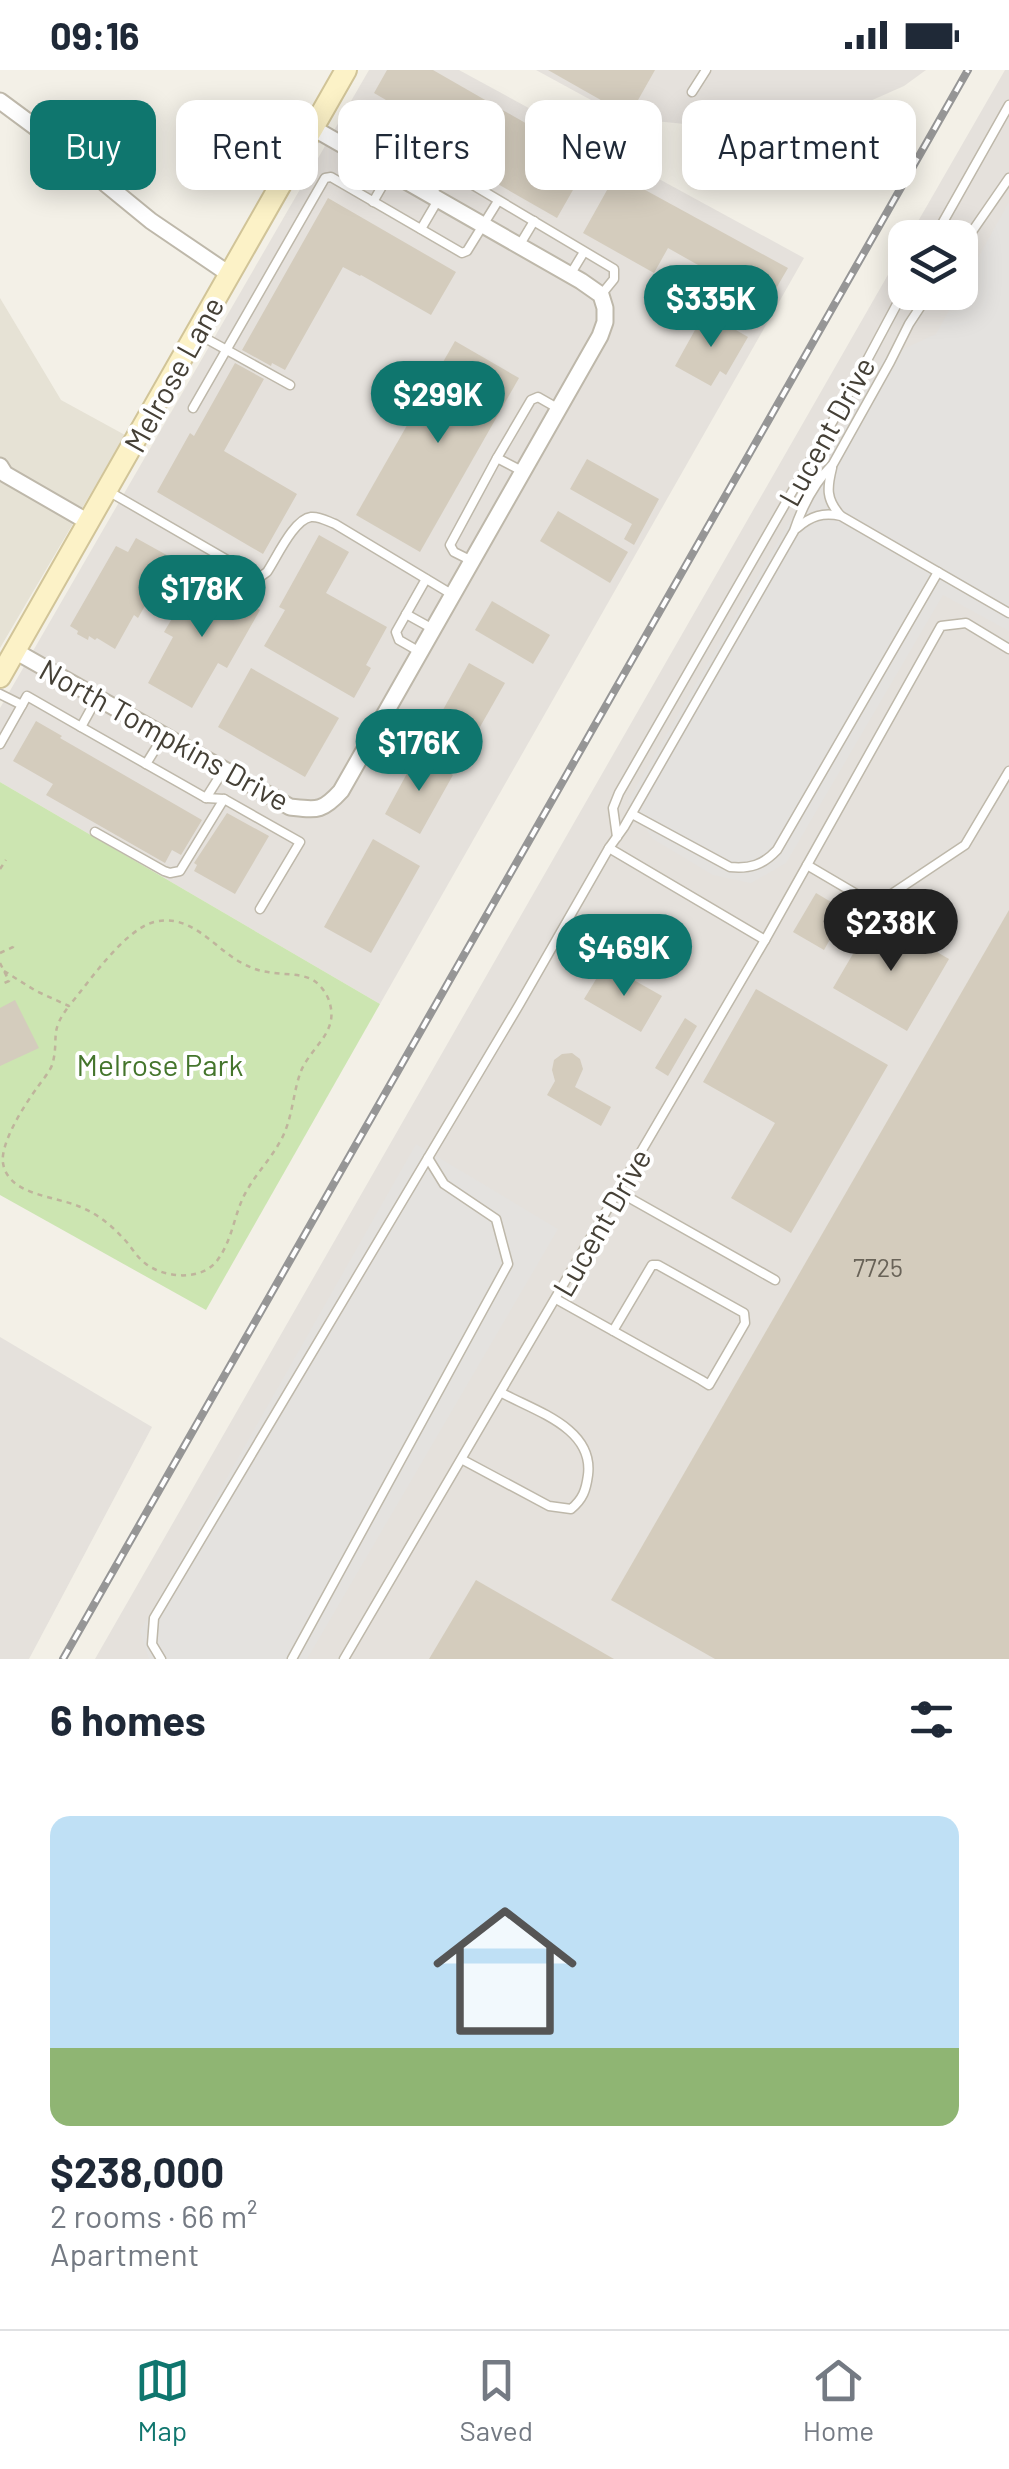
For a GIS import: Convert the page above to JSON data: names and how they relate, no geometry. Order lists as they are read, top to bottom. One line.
{"streets":{"street":["Melrose Lane","North Tompkins Drive"],"lane":["Lucent Drive"]},"crossings":[["Melrose Lane","North Tompkins Drive"]],"parks":["Melrose Park"],"house_numbers":["7725"],"page":{"status":"09:16","chip":["Buy","Rent","Filters","New","Apartment"],"price":["$335K","$299K","$178K","$176K","$238K","$469K"],"heading":"6 homes","list":[{"name":"$238,000","note":"2 rooms · 66 m² · Apartment"}],"tabs":["Map","Saved","Home"]}}
